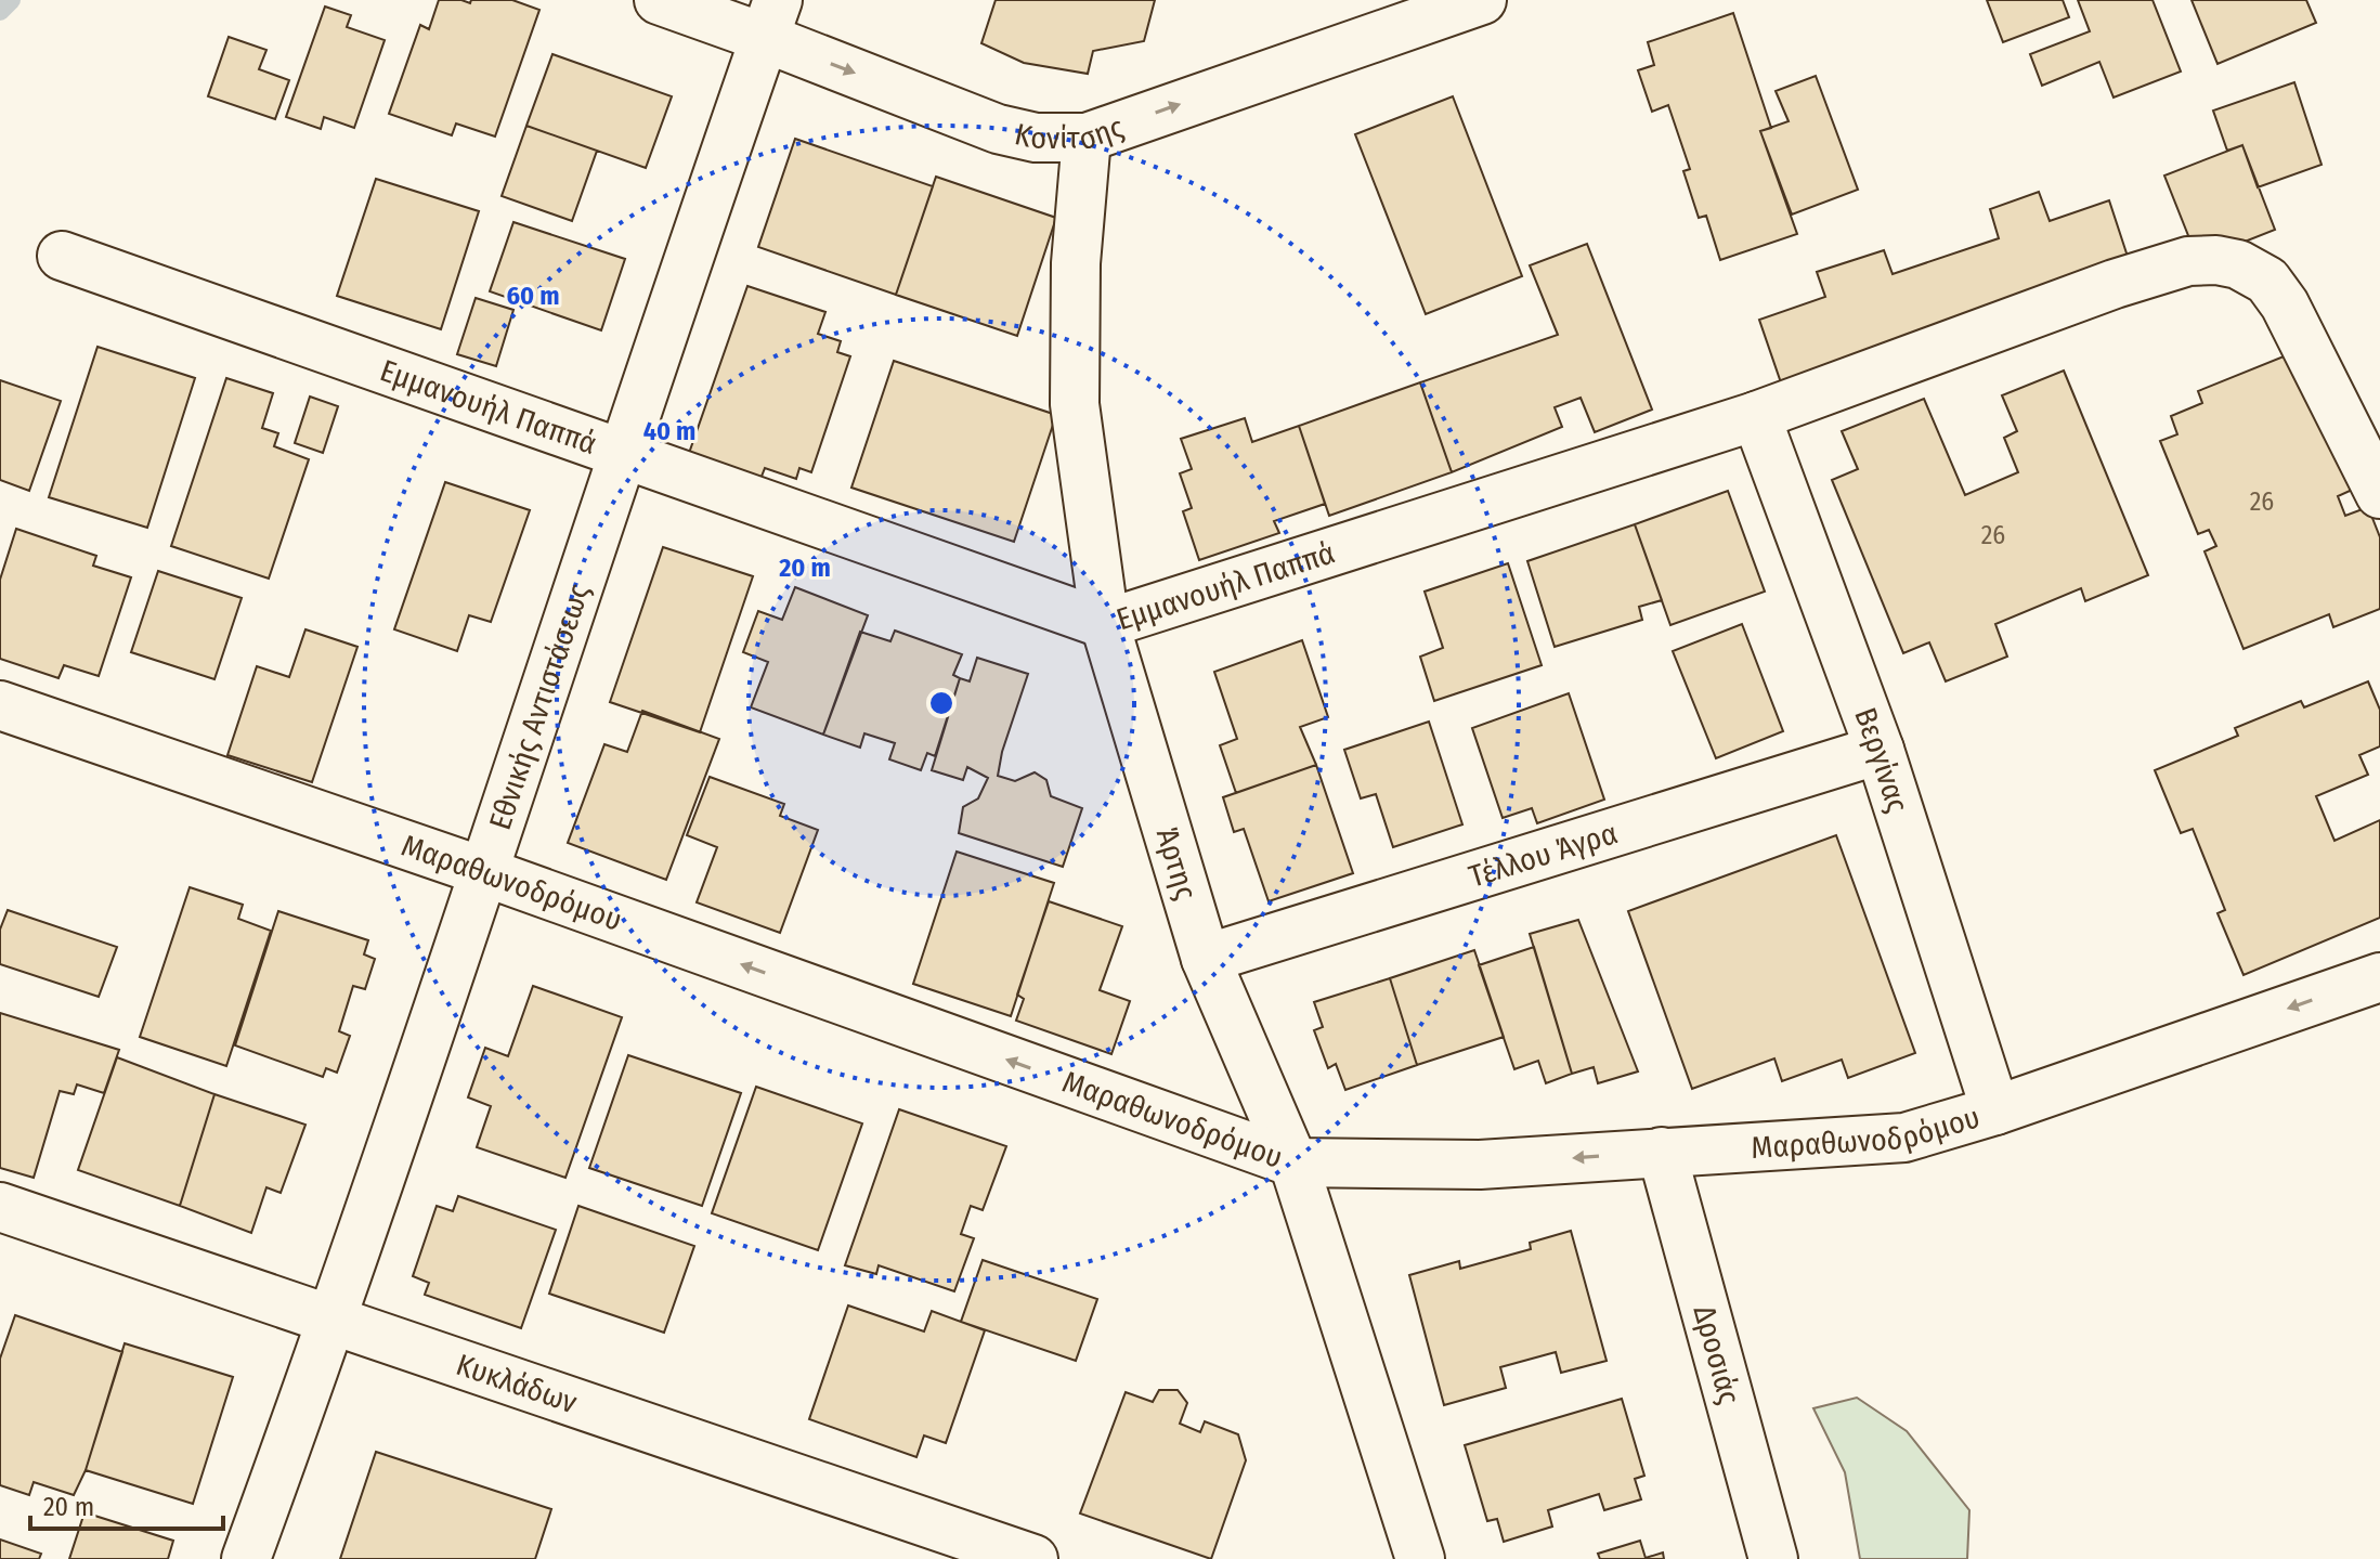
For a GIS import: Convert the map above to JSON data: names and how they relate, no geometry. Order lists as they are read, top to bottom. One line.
{"streets":{"street":["Κονίτσης","Εμμανουήλ Παππά","Εθνικής Αντιστάσεως","Βεργίνας","Τέλλου Άγρα","Άρτης","Μαραθωνοδρόμου","Δροσιάς","Κυκλάδων"]},"crossings":[["Κονίτσης","Εθνικής Αντιστάσεως"],["Κονίτσης","Άρτης"],["Εμμανουήλ Παππά","Εθνικής Αντιστάσεως"],["Εμμανουήλ Παππά","Βεργίνας"],["Εμμανουήλ Παππά","Άρτης"],["Εθνικής Αντιστάσεως","Μαραθωνοδρόμου"],["Εθνικής Αντιστάσεως","Κυκλάδων"],["Βεργίνας","Τέλλου Άγρα"],["Βεργίνας","Μαραθωνοδρόμου"],["Τέλλου Άγρα","Άρτης"],["Άρτης","Μαραθωνοδρόμου"],["Μαραθωνοδρόμου","Δροσιάς"]],"one_way":["Κονίτσης","Μαραθωνοδρόμου"],"house_numbers":["26","26"],"scale_bar":"20 m","rings":["60 m","40 m","20 m"]}
